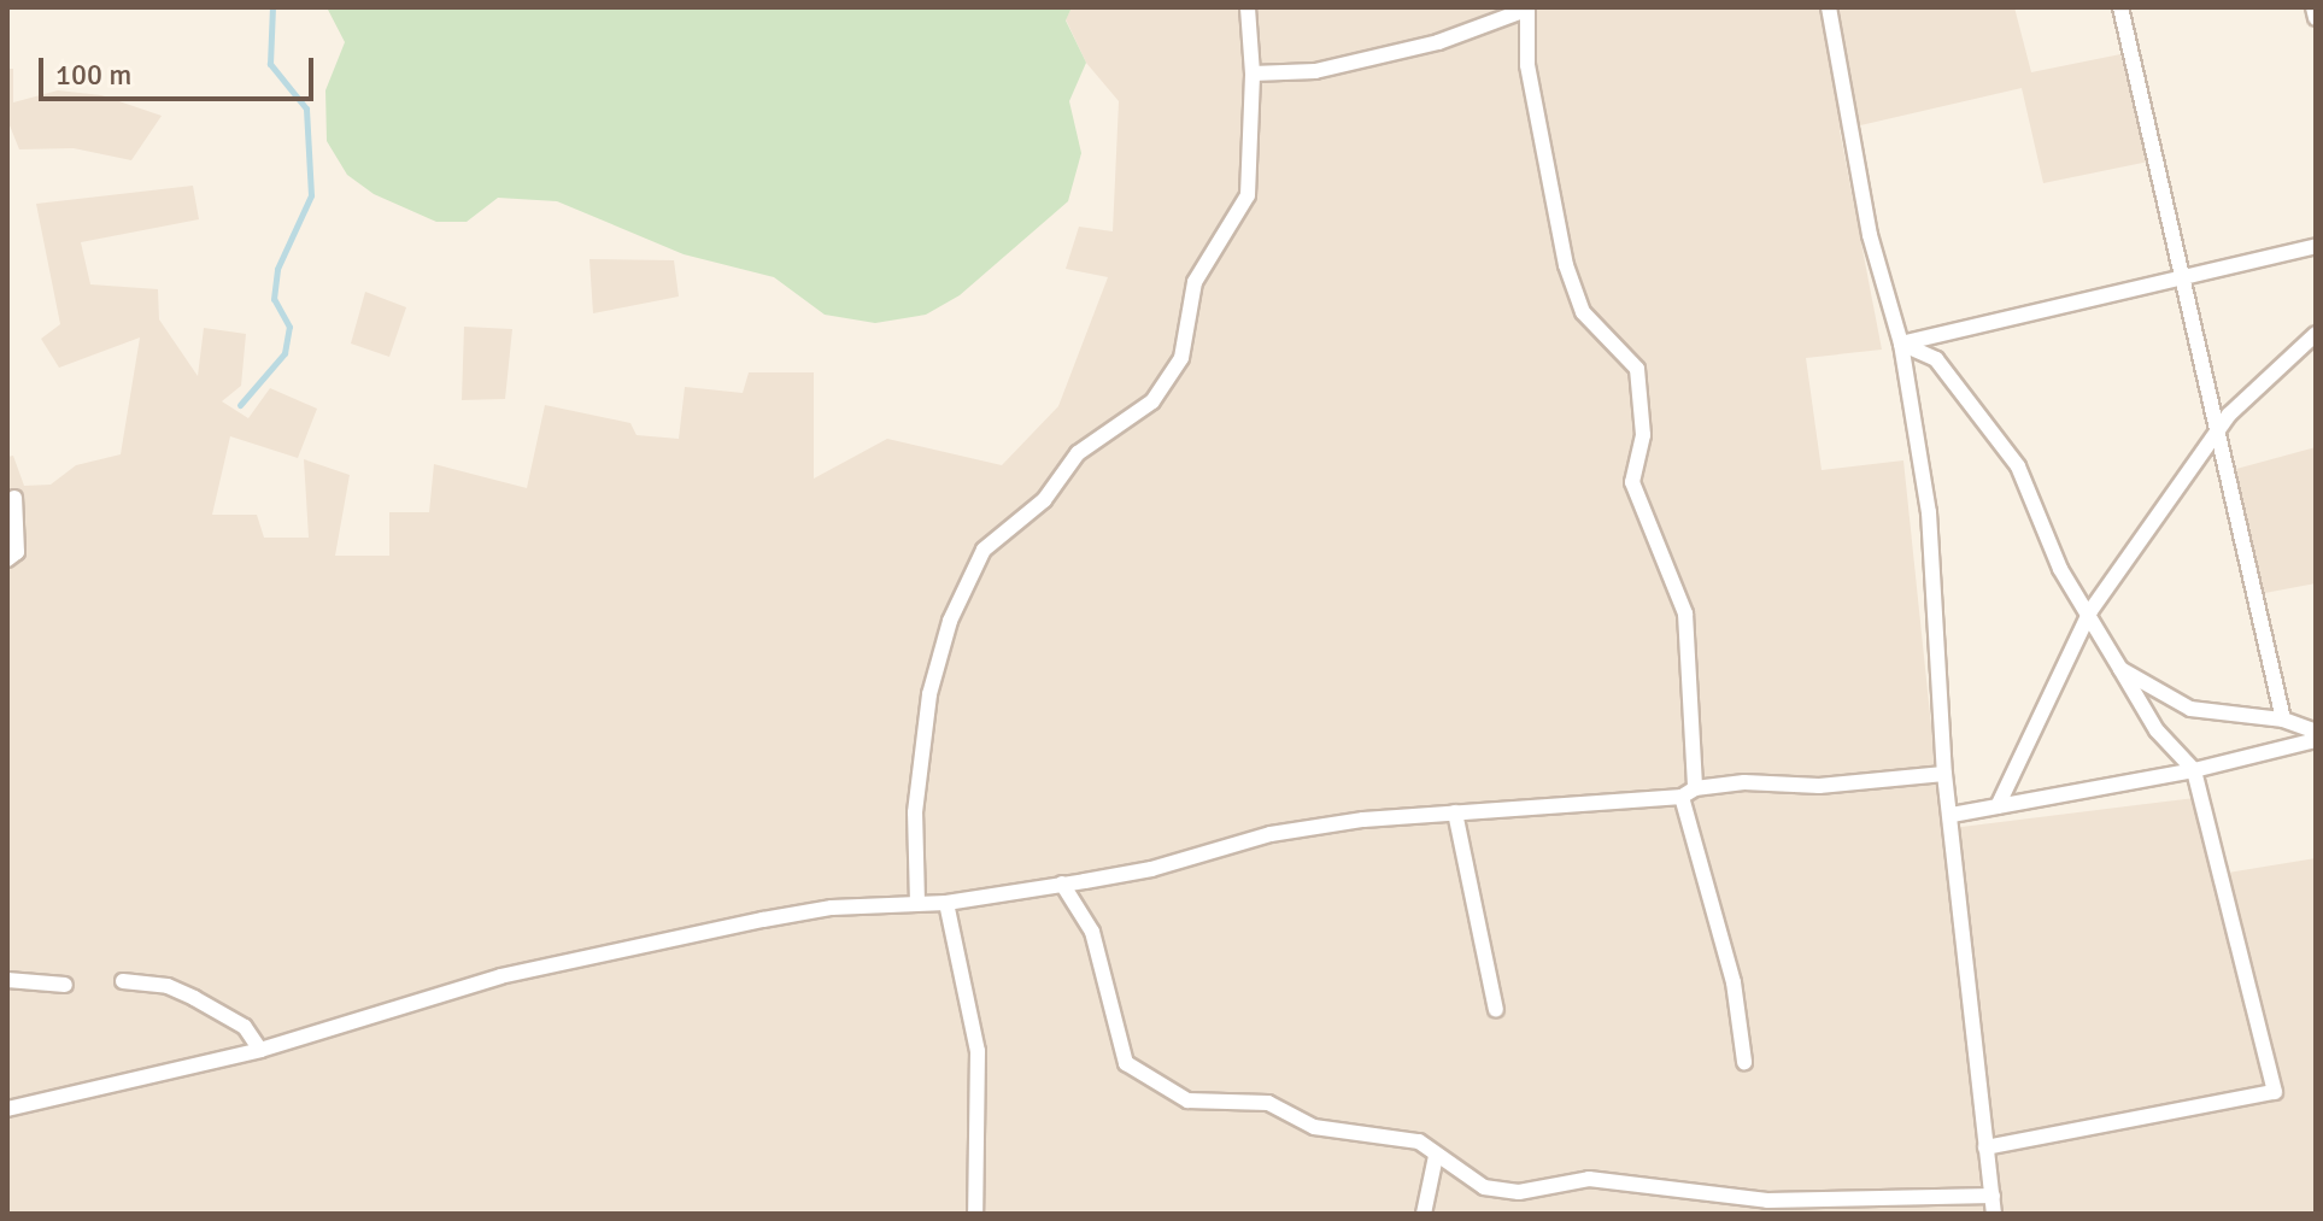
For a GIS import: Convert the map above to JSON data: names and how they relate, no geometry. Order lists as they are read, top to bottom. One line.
{"scale_bar":"100 m"}
